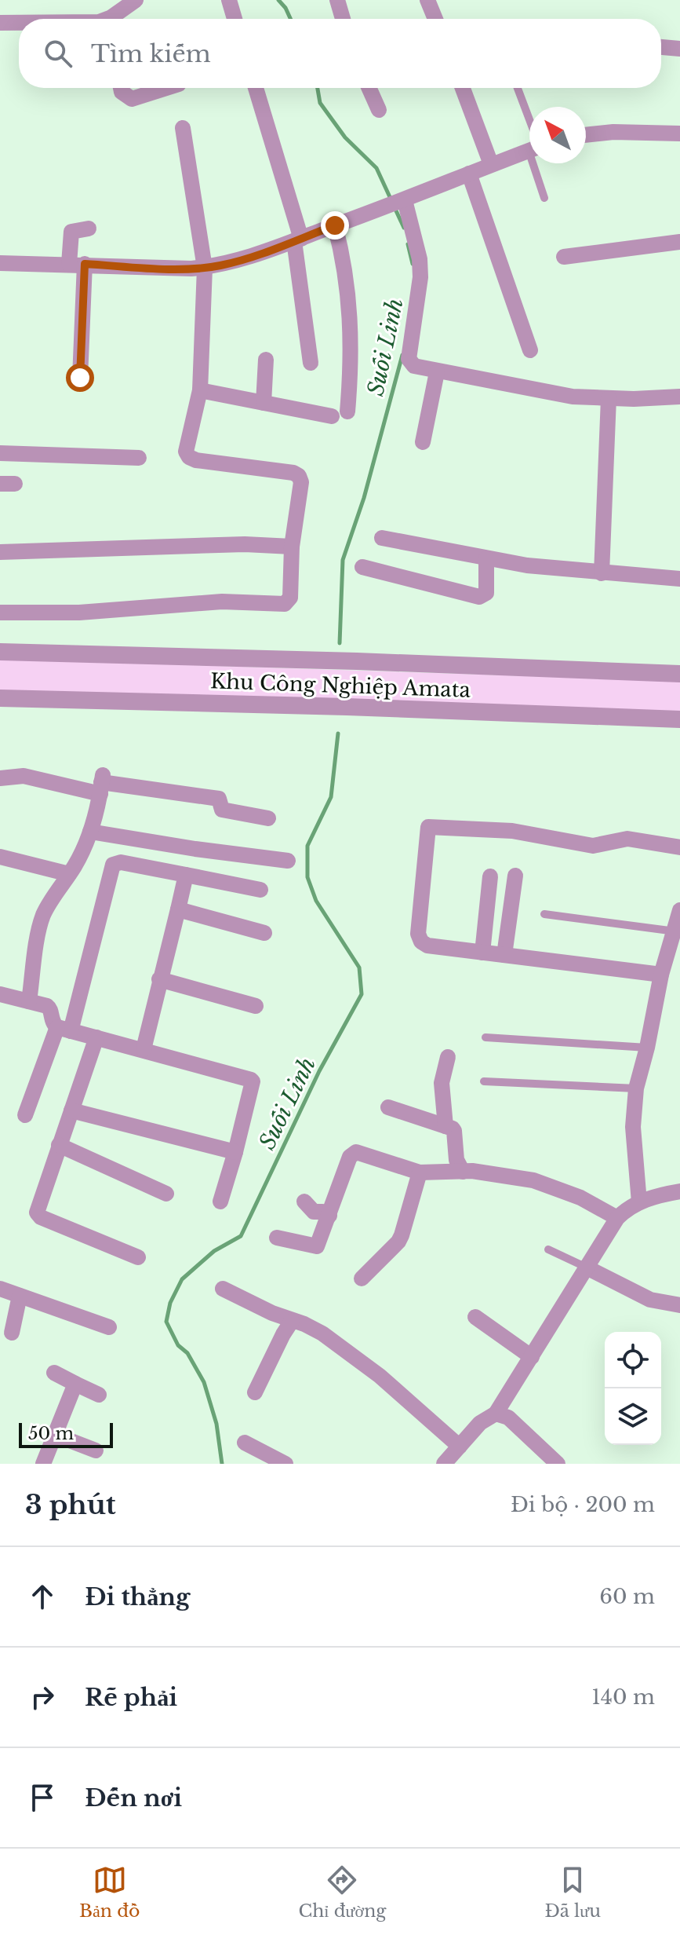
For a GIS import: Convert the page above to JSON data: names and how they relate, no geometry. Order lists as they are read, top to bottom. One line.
{"streets":{"street":["Khu Công Nghiệp Amata"]},"water":["Suối Linh"],"scale_bar":"50 m","north":"top left","page":{"search":"Tìm kiếm","scale":"50 m","heading":["3 phút","Đi bộ · 200 m"],"list":[["Đi thẳng","60 m"],["Rẽ phải","140 m"],"Đến nơi"],"nav":["Bản đồ","Chỉ đường","Đã lưu"]}}
